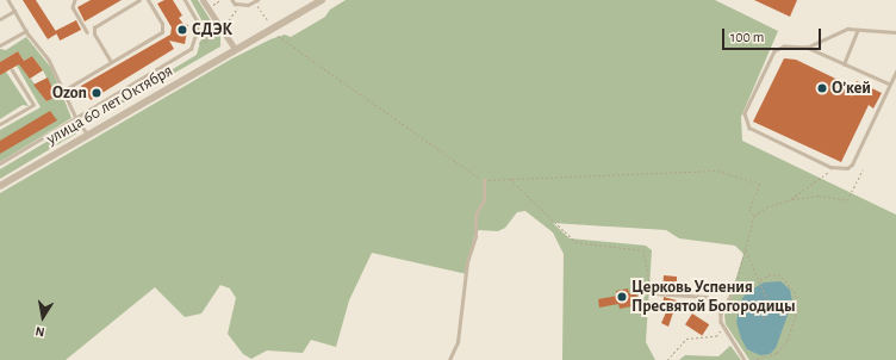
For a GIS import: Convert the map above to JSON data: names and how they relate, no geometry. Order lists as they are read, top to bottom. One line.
{"streets":{"street":["улица 60 лет Октября"]},"places":["СДЭК","О’кей","Ozon","Церковь Успения Пресвятой Богородицы"],"scale_bar":"100 m","north":"bottom"}
